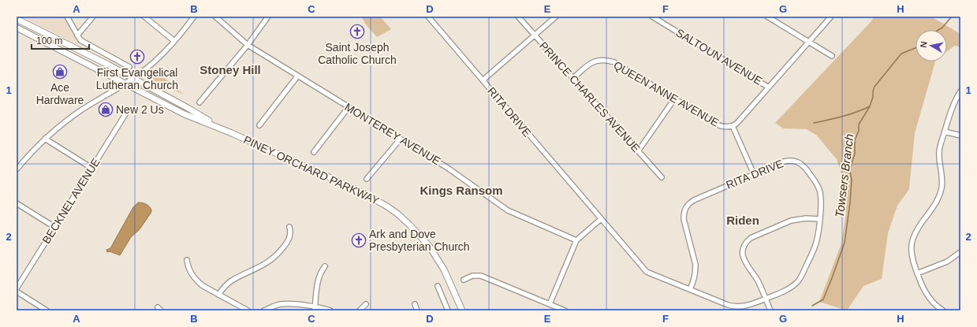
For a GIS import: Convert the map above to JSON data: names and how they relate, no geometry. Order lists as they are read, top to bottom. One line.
{"streets":{"main road":["PINEY ORCHARD PARKWAY"],"street":["SALTOUN AVENUE","QUEEN ANNE AVENUE","PRINCE CHARLES AVENUE","RITA DRIVE","MONTEREY AVENUE","BECKNEL AVENUE"]},"crossings":[["SALTOUN AVENUE","QUEEN ANNE AVENUE"],["QUEEN ANNE AVENUE","PRINCE CHARLES AVENUE"]],"districts":["Stoney Hill","Kings Ransom","Riden"],"water":["Towsers Branch"],"places":{"church":["Saint Joseph Catholic Church","First Evangelical Lutheran Church","Ark and Dove Presbyterian Church"],"shop":["Ace Hardware","New 2 Us"]},"scale_bar":"100 m","north":"left","grid":{"columns":["A","B","C","D","E","F","G","H"],"rows":["1","2"]}}
